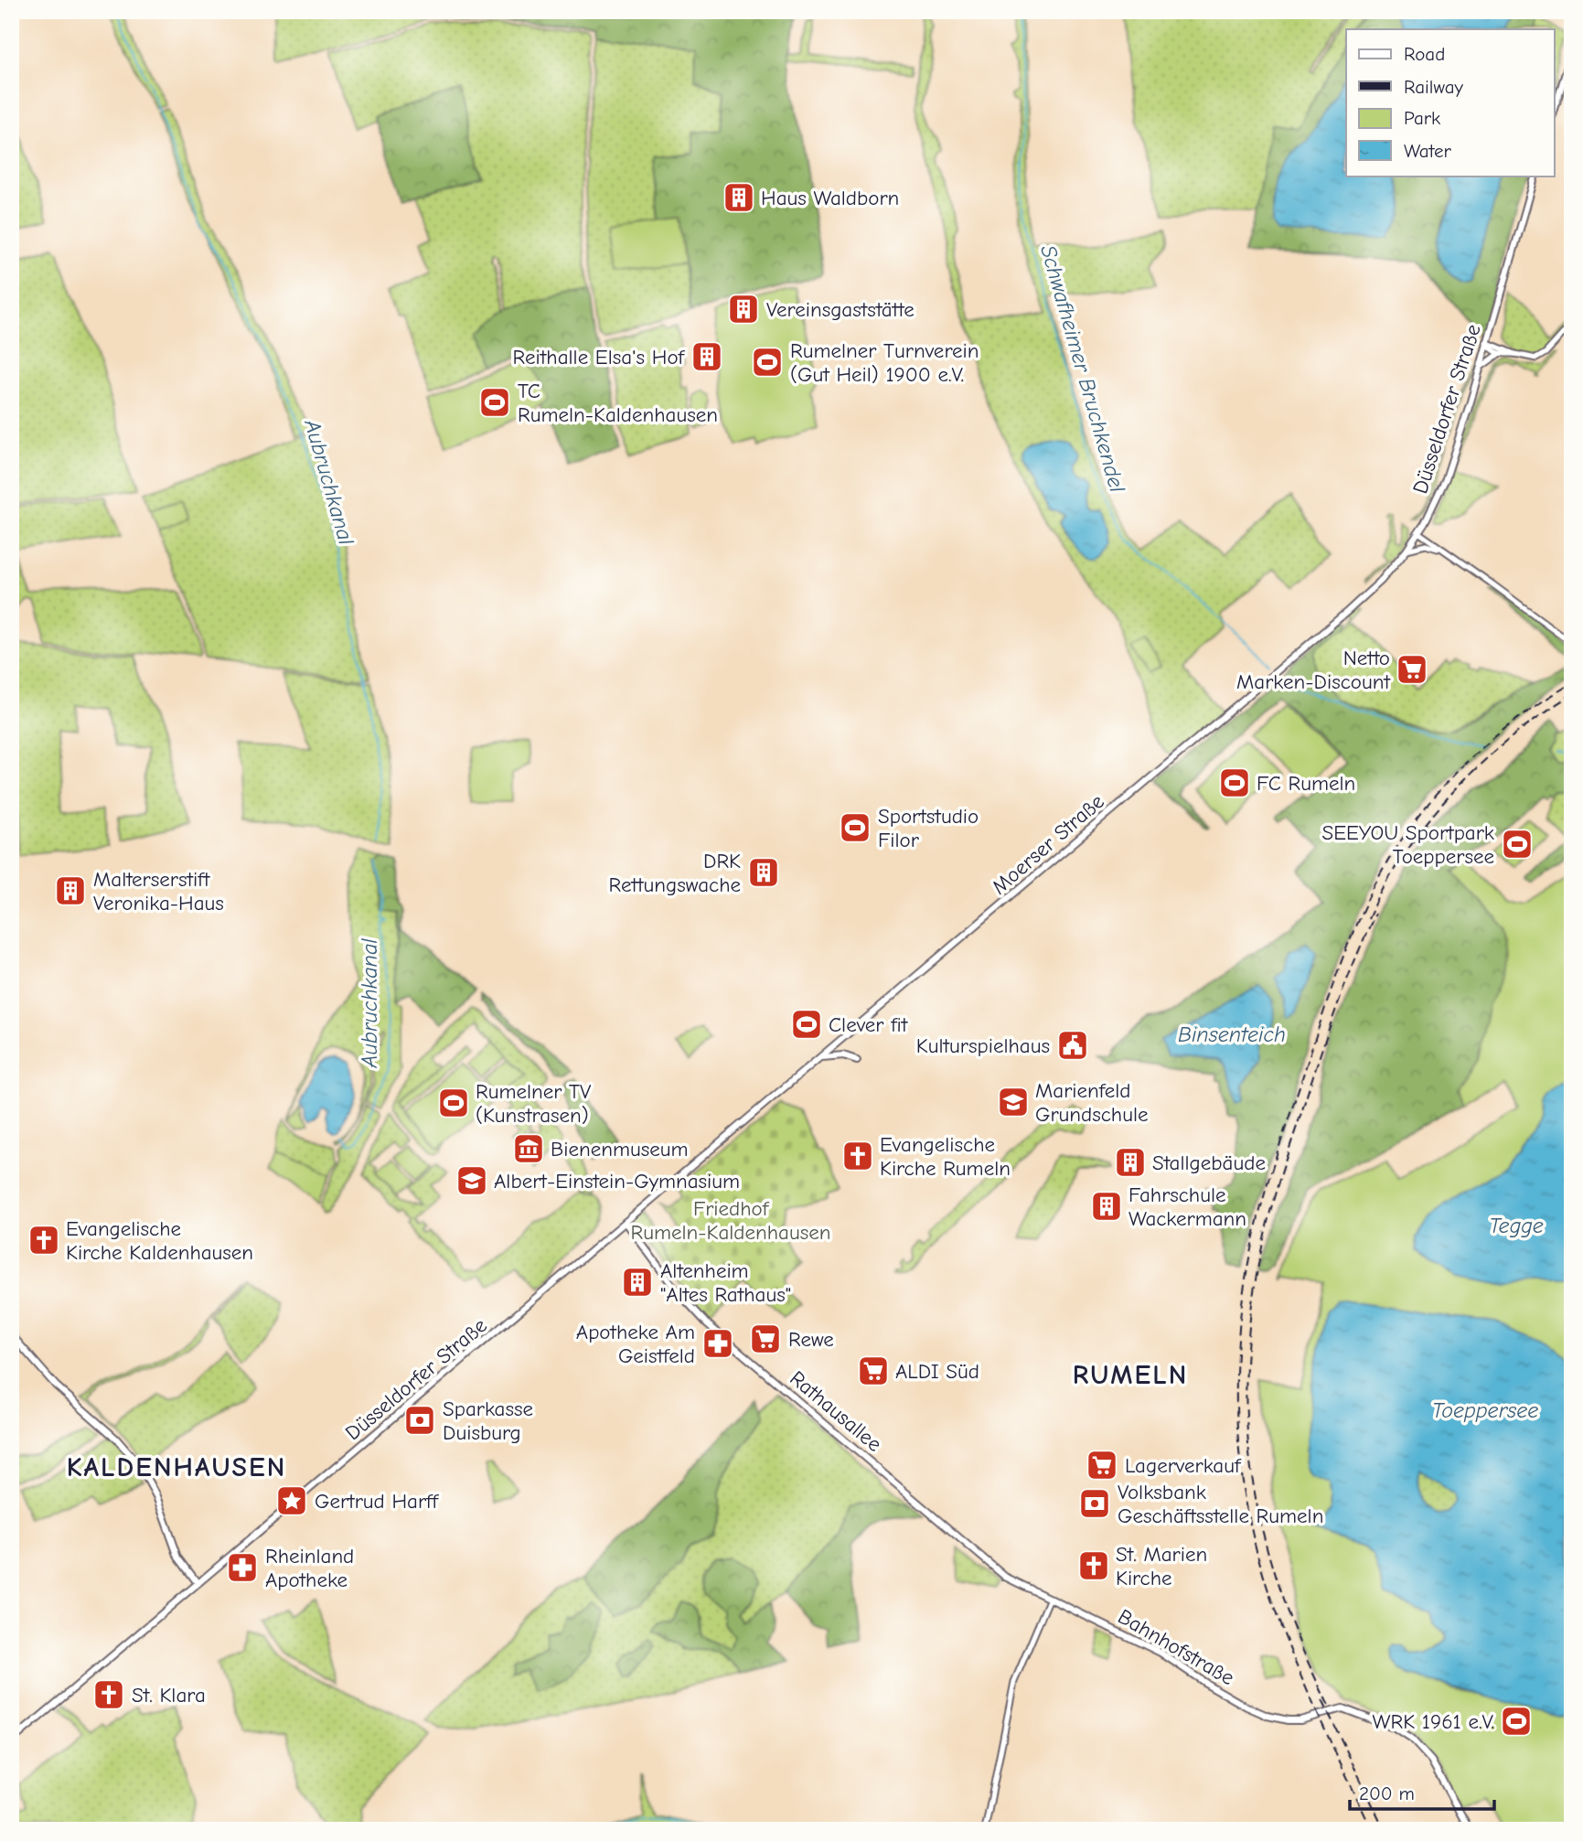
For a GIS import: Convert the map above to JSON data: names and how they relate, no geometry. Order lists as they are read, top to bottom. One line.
{"streets":{"main road":["Düsseldorfer Straße","Moerser Straße","Rathausallee","Bahnhofstraße"]},"crossings":[["Düsseldorfer Straße","Moerser Straße"],["Düsseldorfer Straße","Rathausallee"],["Rathausallee","Bahnhofstraße"]],"districts":["RUMELN","KALDENHAUSEN"],"water":["Schwafheimer Bruchkendel","Aubruchkanal","Binsenteich","Tegge","Toeppersee"],"parks":["Friedhof Rumeln-Kaldenhausen"],"places":{"building":["Haus Waldborn","Vereinsgaststätte","Reithalle Elsa's Hof","DRK Rettungswache","Malterserstift Veronika-Haus","Stallgebäude","Fahrschule Wackermann","Altenheim \"Altes Rathaus\""],"sports":["Rumelner Turnverein (Gut Heil) 1900 e.V.","TC Rumeln-Kaldenhausen","FC Rumeln","Sportstudio Filor","SEEYOU Sportpark Toeppersee","Clever fit","Rumelner TV (Kunstrasen)","WRK 1961 e.V."],"supermarket":["Netto Marken-Discount","Rewe","ALDI Süd","Lagerverkauf"],"public building":["Kulturspielhaus"],"school or university":["Marienfeld Grundschule","Albert-Einstein-Gymnasium"],"museum":["Bienenmuseum"],"church":["Evangelische Kirche Rumeln","Evangelische Kirche Kaldenhausen","St. Marien Kirche","St. Klara"],"pharmacy":["Apotheke Am Geistfeld","Rheinland Apotheke"],"bank":["Sparkasse Duisburg","Volksbank Geschäftsstelle Rumeln"],"place":["Gertrud Harff"]},"legend":["Road","Railway","Park","Water"],"scale_bar":"200 m"}
